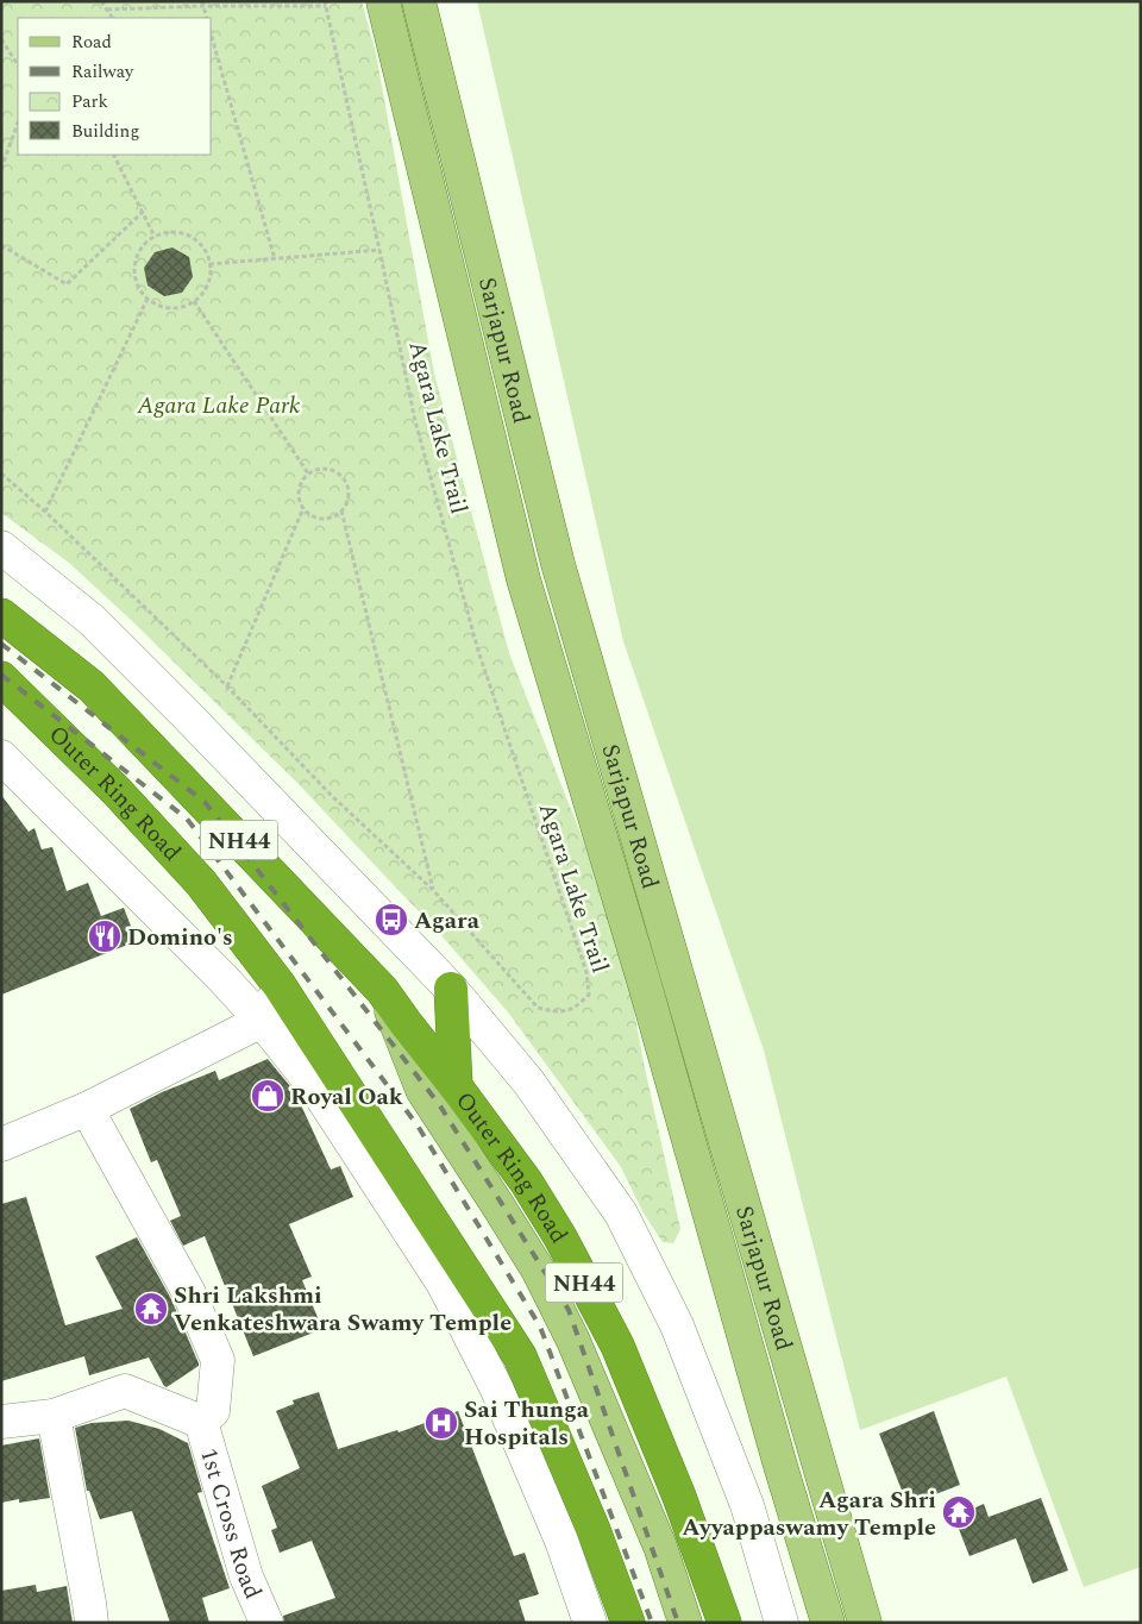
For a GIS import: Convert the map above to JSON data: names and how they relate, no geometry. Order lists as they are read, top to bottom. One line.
{"streets":{"highway":["Outer Ring Road","NH44"],"main road":["Sarjapur Road"],"street":["1st Cross Road"],"path":["Agara Lake Trail"]},"parks":["Agara Lake Park"],"places":{"bus stop":["Agara"],"restaurant":["Domino's"],"shop":["Royal Oak"],"temple":["Shri Lakshmi Venkateshwara Swamy Temple","Agara Shri Ayyappaswamy Temple"],"hospital":["Sai Thunga Hospitals"]},"legend":["Road","Railway","Park","Building"]}
